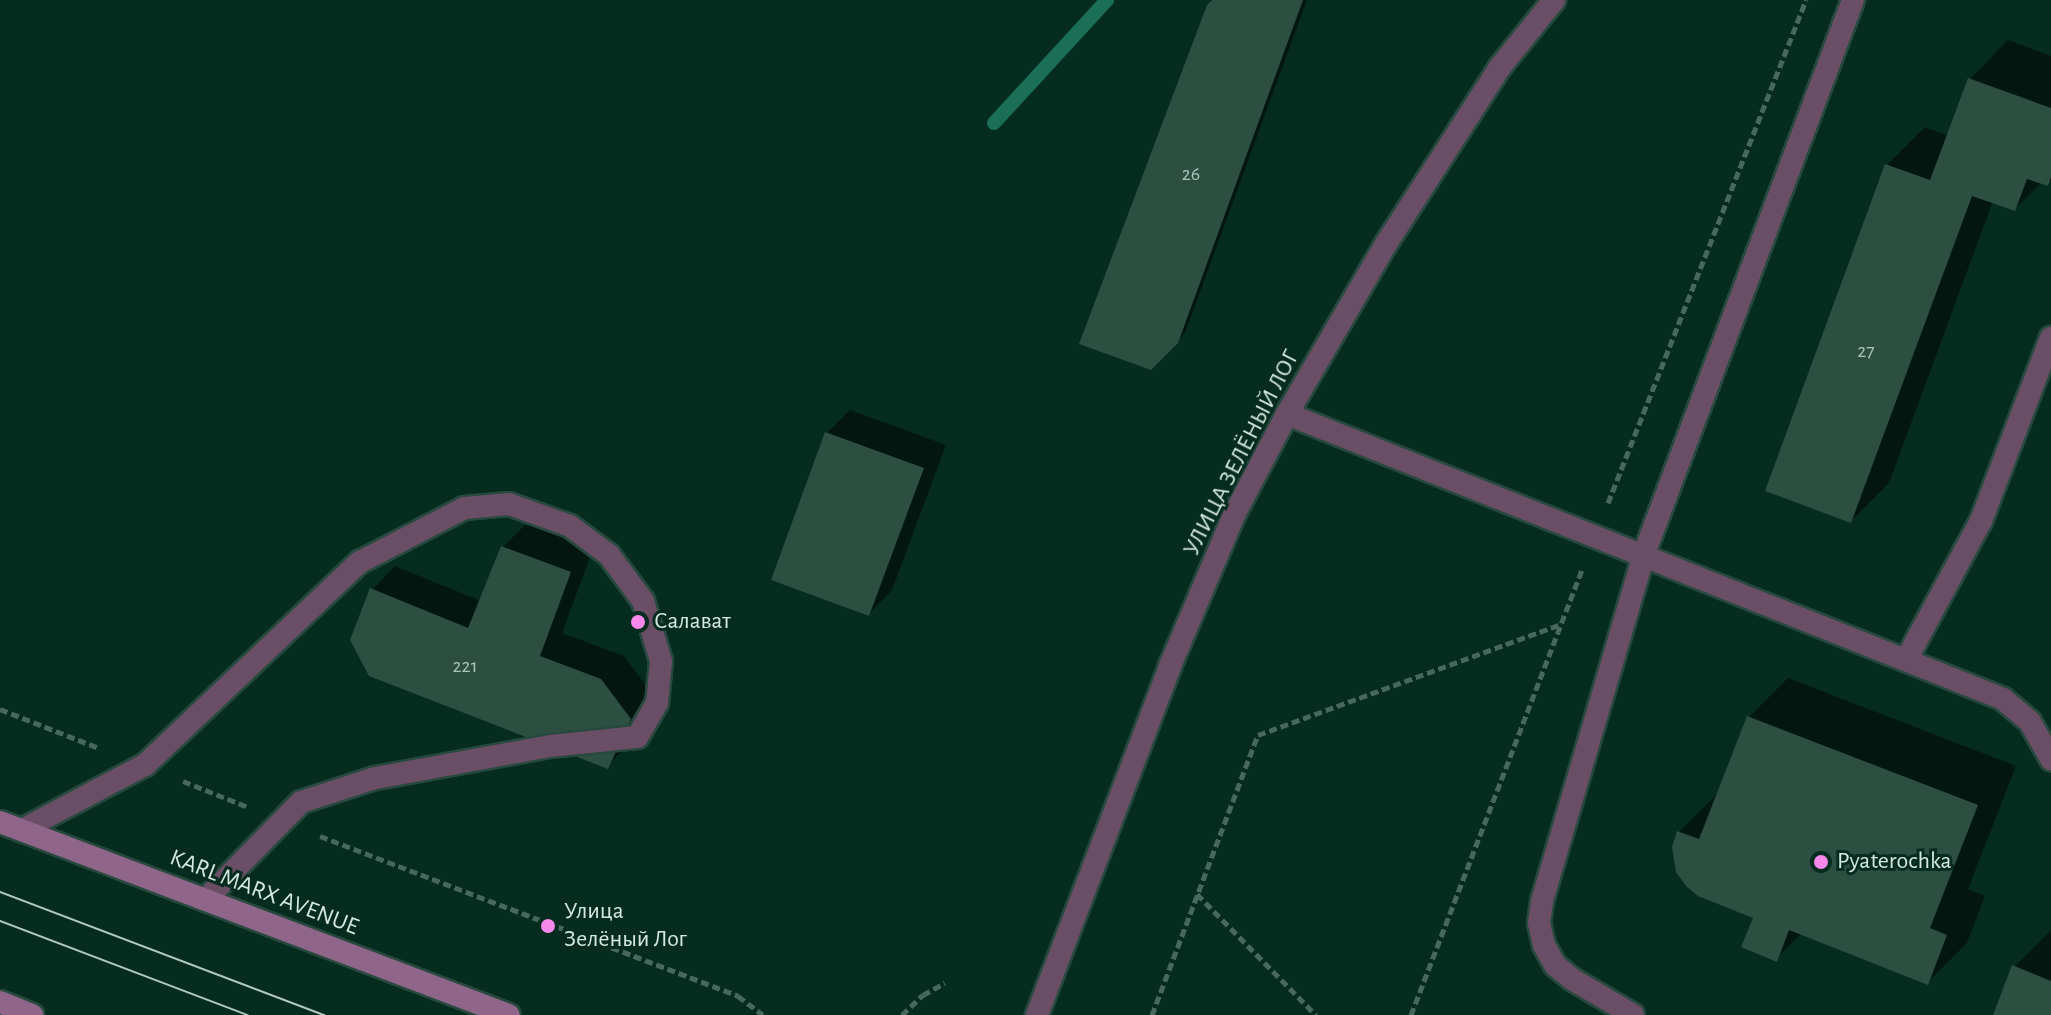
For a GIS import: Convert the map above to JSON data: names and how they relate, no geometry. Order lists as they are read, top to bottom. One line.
{"streets":{"main road":["KARL MARX AVENUE"],"street":["УЛИЦА ЗЕЛЁНЫЙ ЛОГ"]},"places":["Салават","Pyaterochka","Улица Зелёный Лог"],"house_numbers":["26","27","221"]}
